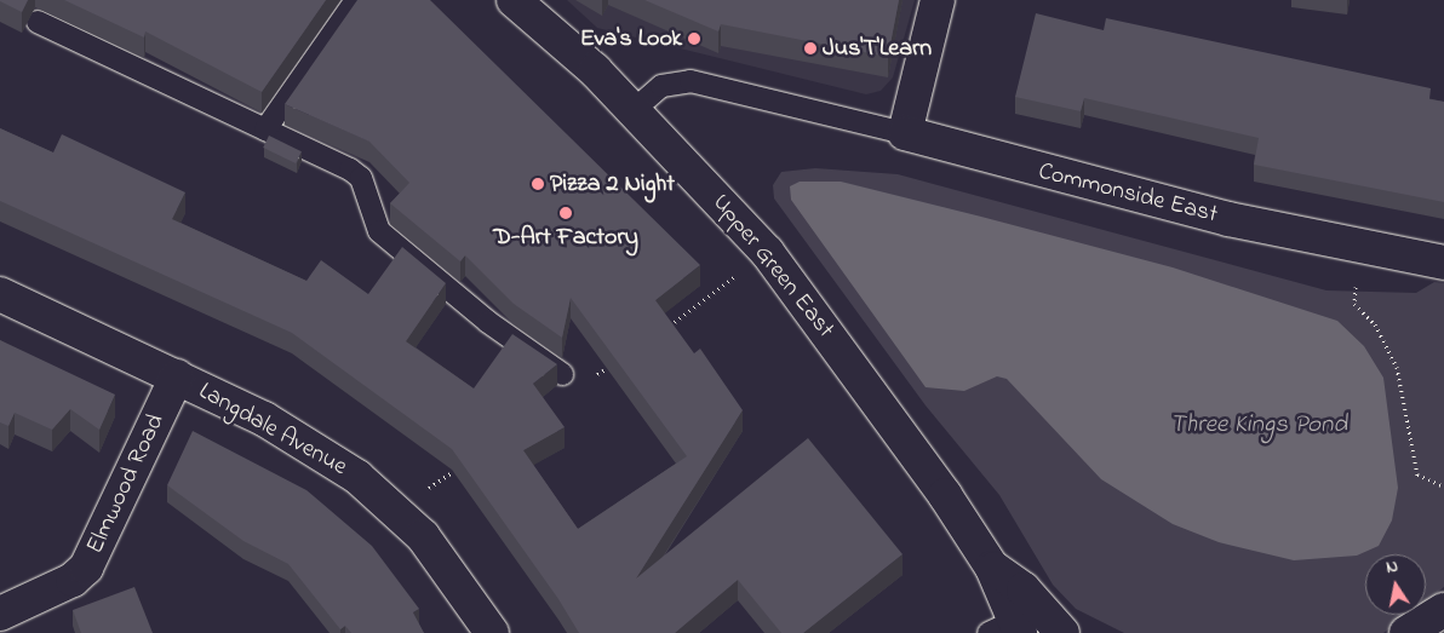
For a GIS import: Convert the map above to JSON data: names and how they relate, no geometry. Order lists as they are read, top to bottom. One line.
{"streets":{"street":["Commonside East","Upper Green East","Langdale Avenue","Elmwood Road"]},"crossings":[["Commonside East","Upper Green East"],["Langdale Avenue","Elmwood Road"]],"water":["Three Kings Pond"],"places":["Eva's Look","Jus'T'Learn","Pizza 2 Night","D-Art Factory"],"north":"top"}
